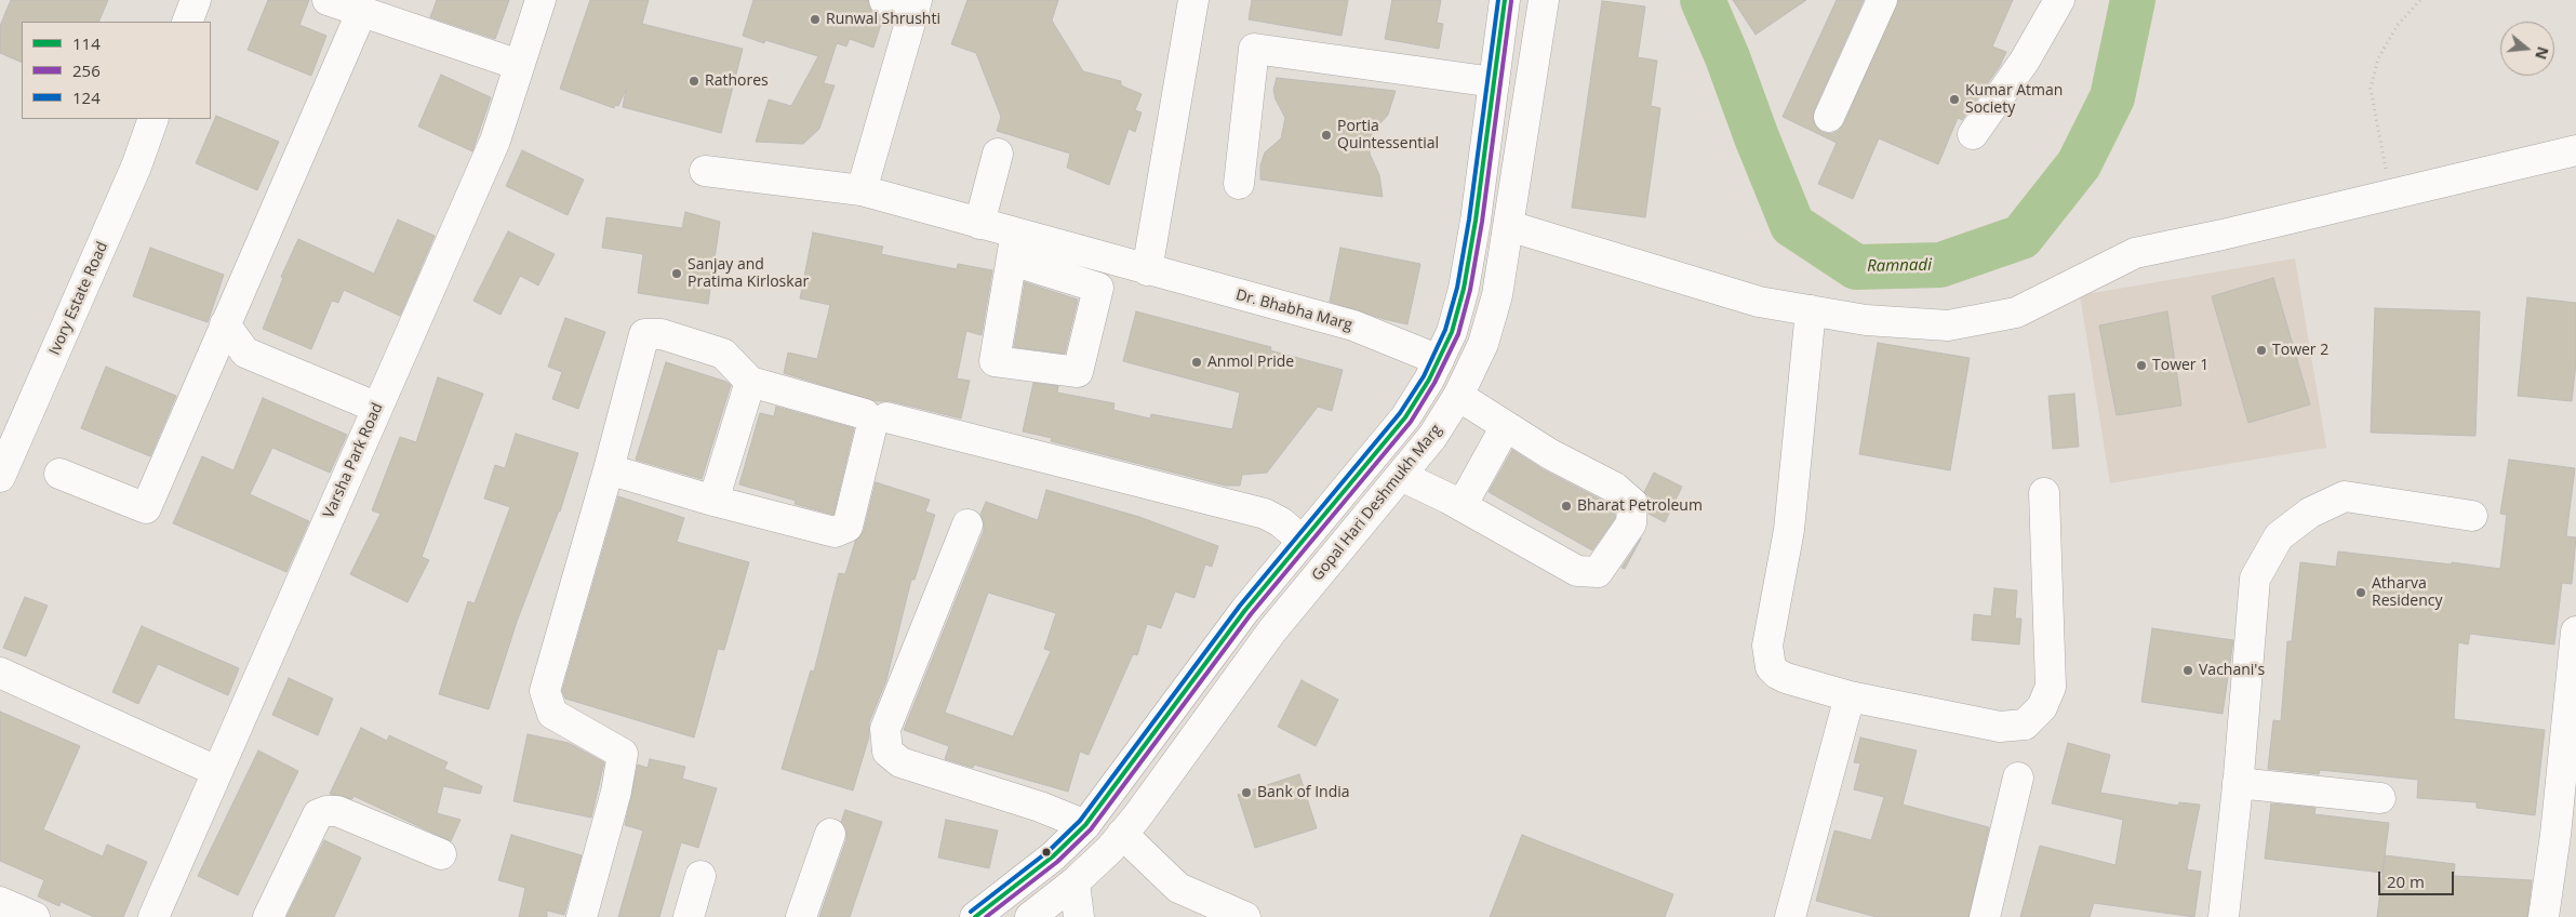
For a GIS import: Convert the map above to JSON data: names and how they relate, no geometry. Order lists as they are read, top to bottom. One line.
{"streets":{"street":["Ivory Estate Road","Dr. Bhabha Marg","Varsha Park Road","Gopal Hari Deshmukh Marg"]},"water":["Ramnadi"],"places":["Runwal Shrushti","Rathores","Kumar Atman Society","Portia Quintessential","Sanjay and Pratima Kirloskar","Tower 2","Anmol Pride","Tower 1","Bharat Petroleum","Atharva Residency","Vachani's","Bank of India"],"lines":["transit line 114","transit line 124","transit line 256"],"legend":["114","256","124"],"scale_bar":"20 m","north":"right"}
